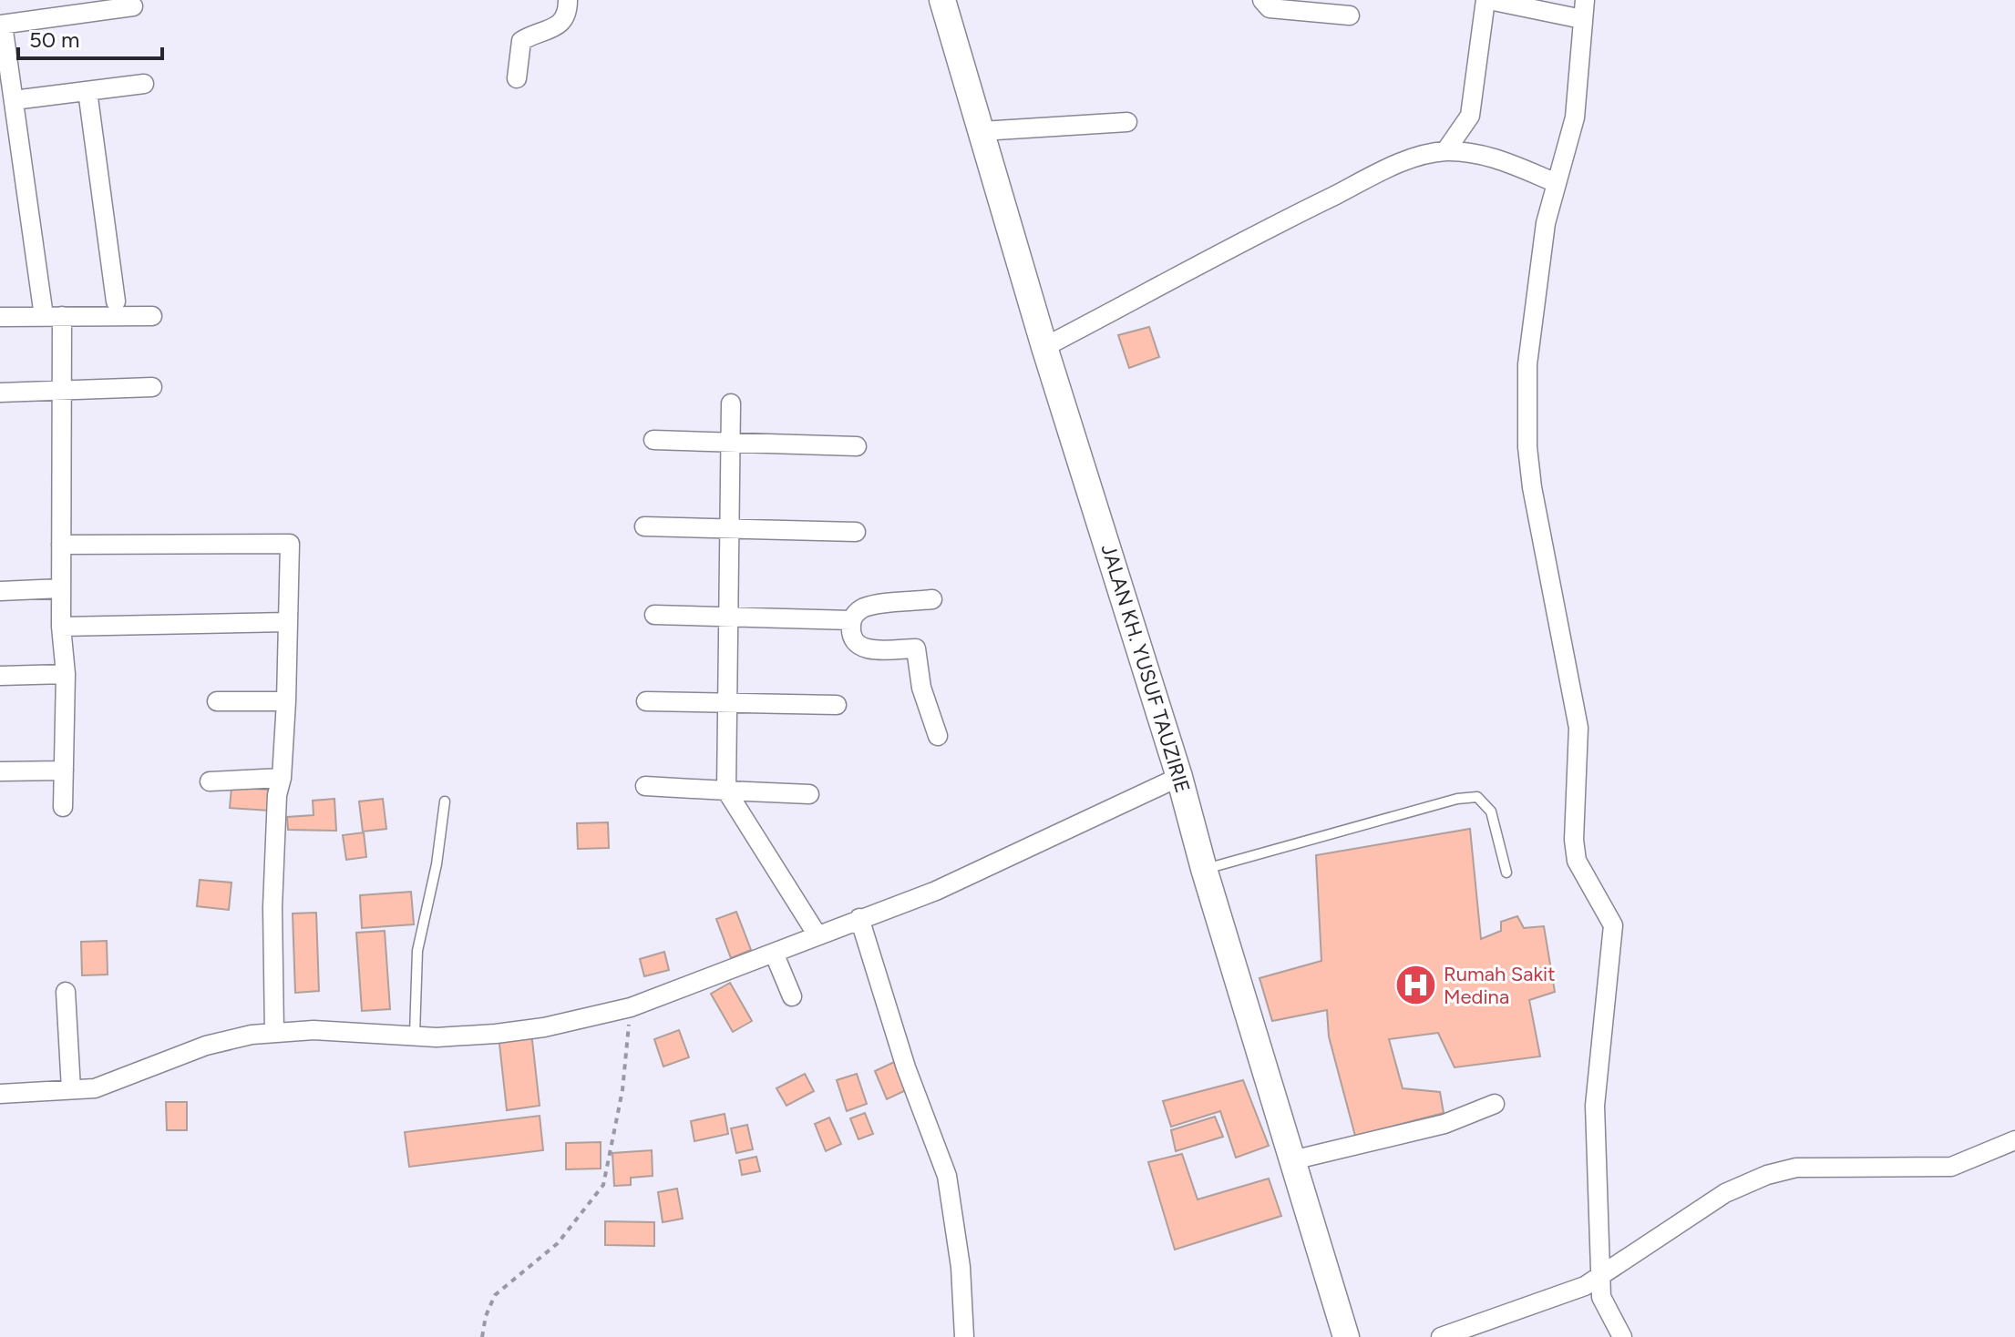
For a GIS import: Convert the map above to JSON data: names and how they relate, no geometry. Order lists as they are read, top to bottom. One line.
{"streets":{"main road":["JALAN KH. YUSUF TAUZIRIE"]},"places":{"hospital":["Rumah Sakit Medina"]},"scale_bar":"50 m"}
